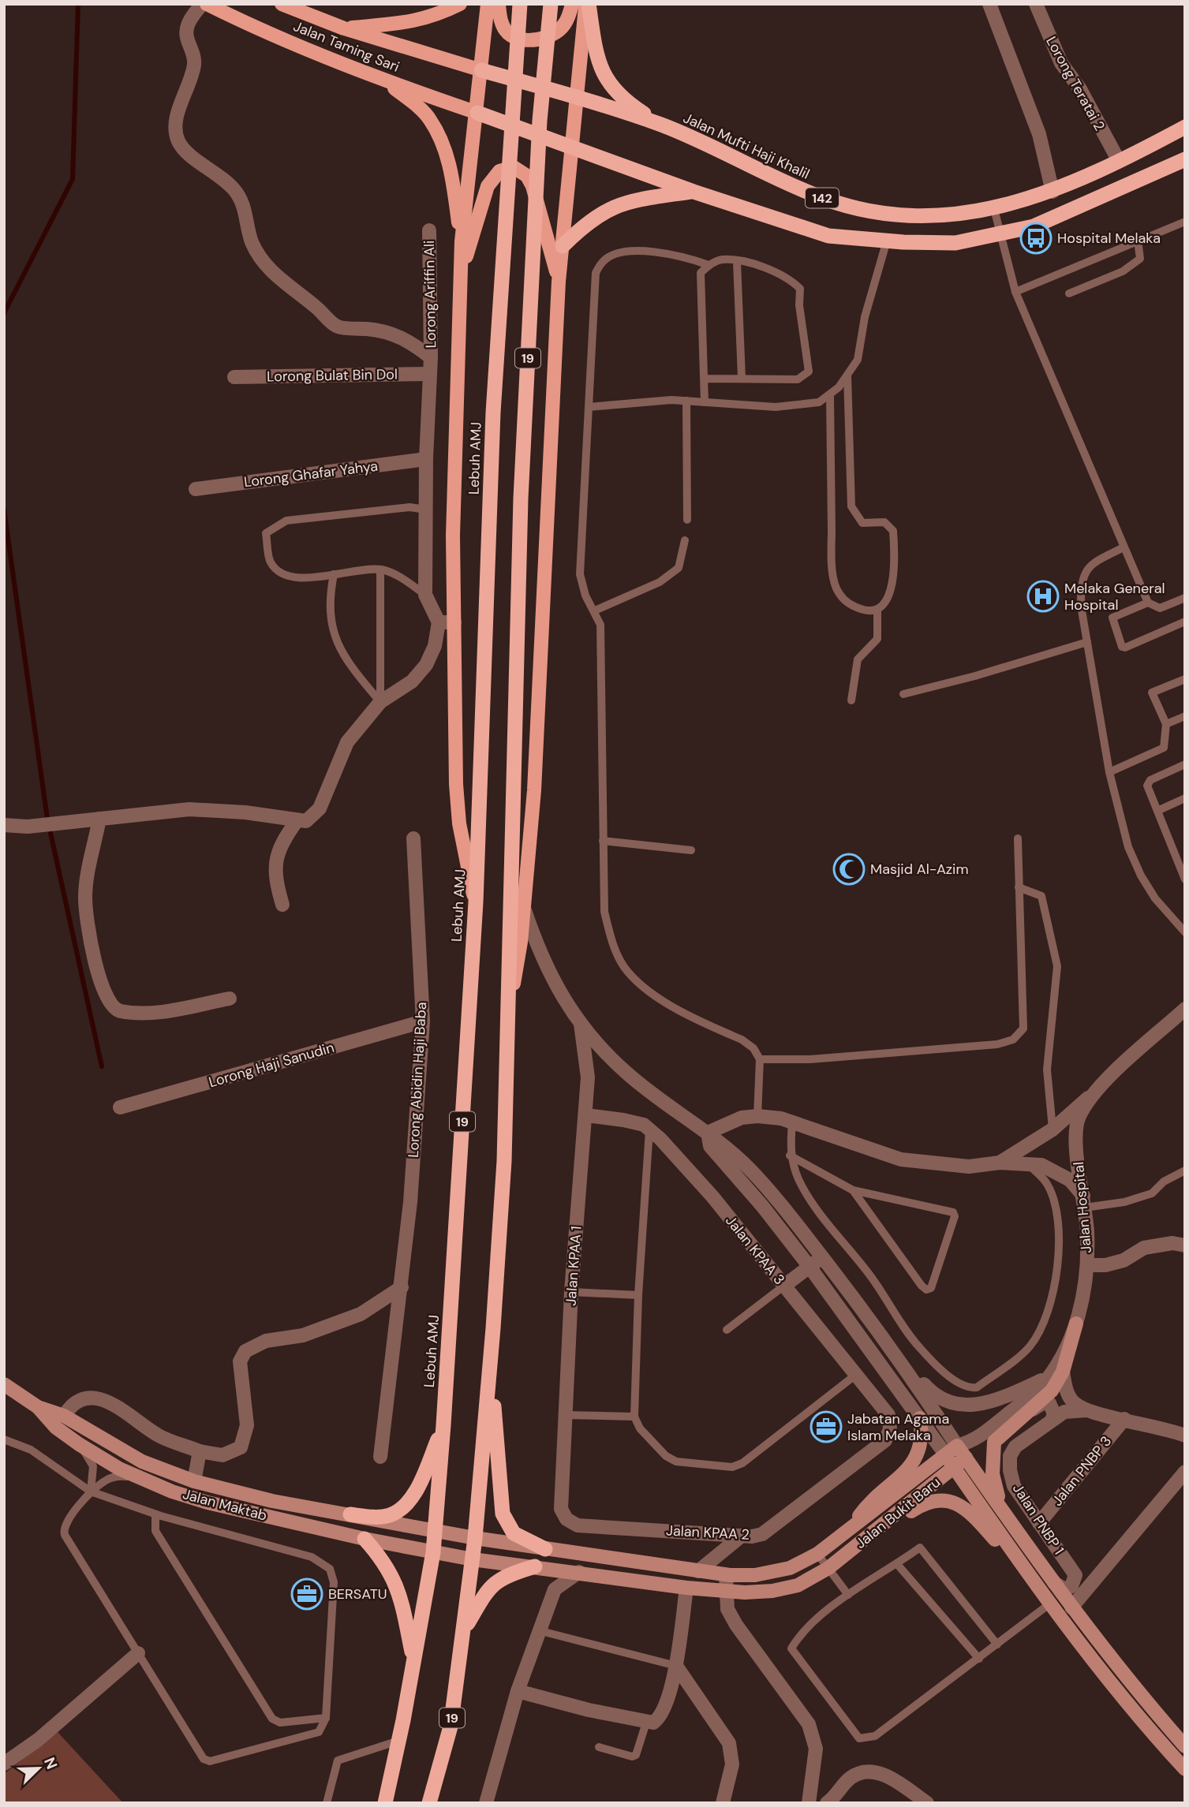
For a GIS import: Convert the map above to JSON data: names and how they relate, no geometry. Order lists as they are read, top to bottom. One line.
{"streets":{"highway":["Jalan Mufti Haji Khalil","142","19","Lebuh AMJ"],"main road":["Jalan Taming Sari","Jalan Maktab","Jalan Bukit Baru"],"street":["Lorong Teratai 2","Lorong Ariffin Ali","Lorong Bulat Bin Dol","Lorong Ghafar Yahya","Lorong Haji Sanudin","Lorong Abidin Haji Baba","Jalan Hospital","Jalan KPAA 3","Jalan KPAA 1","Jalan PNBP 3","Jalan PNBP 1","Jalan KPAA 2"]},"crossings":[["Jalan Taming Sari","Jalan Mufti Haji Khalil"],["Jalan Taming Sari","142"],["Lorong Teratai 2","Jalan Mufti Haji Khalil"],["Lorong Ariffin Ali","Lorong Bulat Bin Dol"],["Lorong Ariffin Ali","Lorong Ghafar Yahya"],["19","Jalan Maktab"],["19","Jalan Bukit Baru"],["Lebuh AMJ","Jalan Maktab"],["Lorong Haji Sanudin","Lorong Abidin Haji Baba"],["Jalan Hospital","Jalan Bukit Baru"],["Jalan KPAA 3","Jalan KPAA 1"],["Jalan KPAA 3","Jalan KPAA 2"],["Jalan KPAA 1","Jalan KPAA 2"],["Jalan PNBP 3","Jalan PNBP 1"],["Jalan Maktab","Jalan Bukit Baru"]],"places":{"bus stop":["Hospital Melaka"],"hospital":["Melaka General Hospital"],"mosque":["Masjid Al-Azim"],"office":["Jabatan Agama Islam Melaka","BERSATU"]},"north":"top right"}
